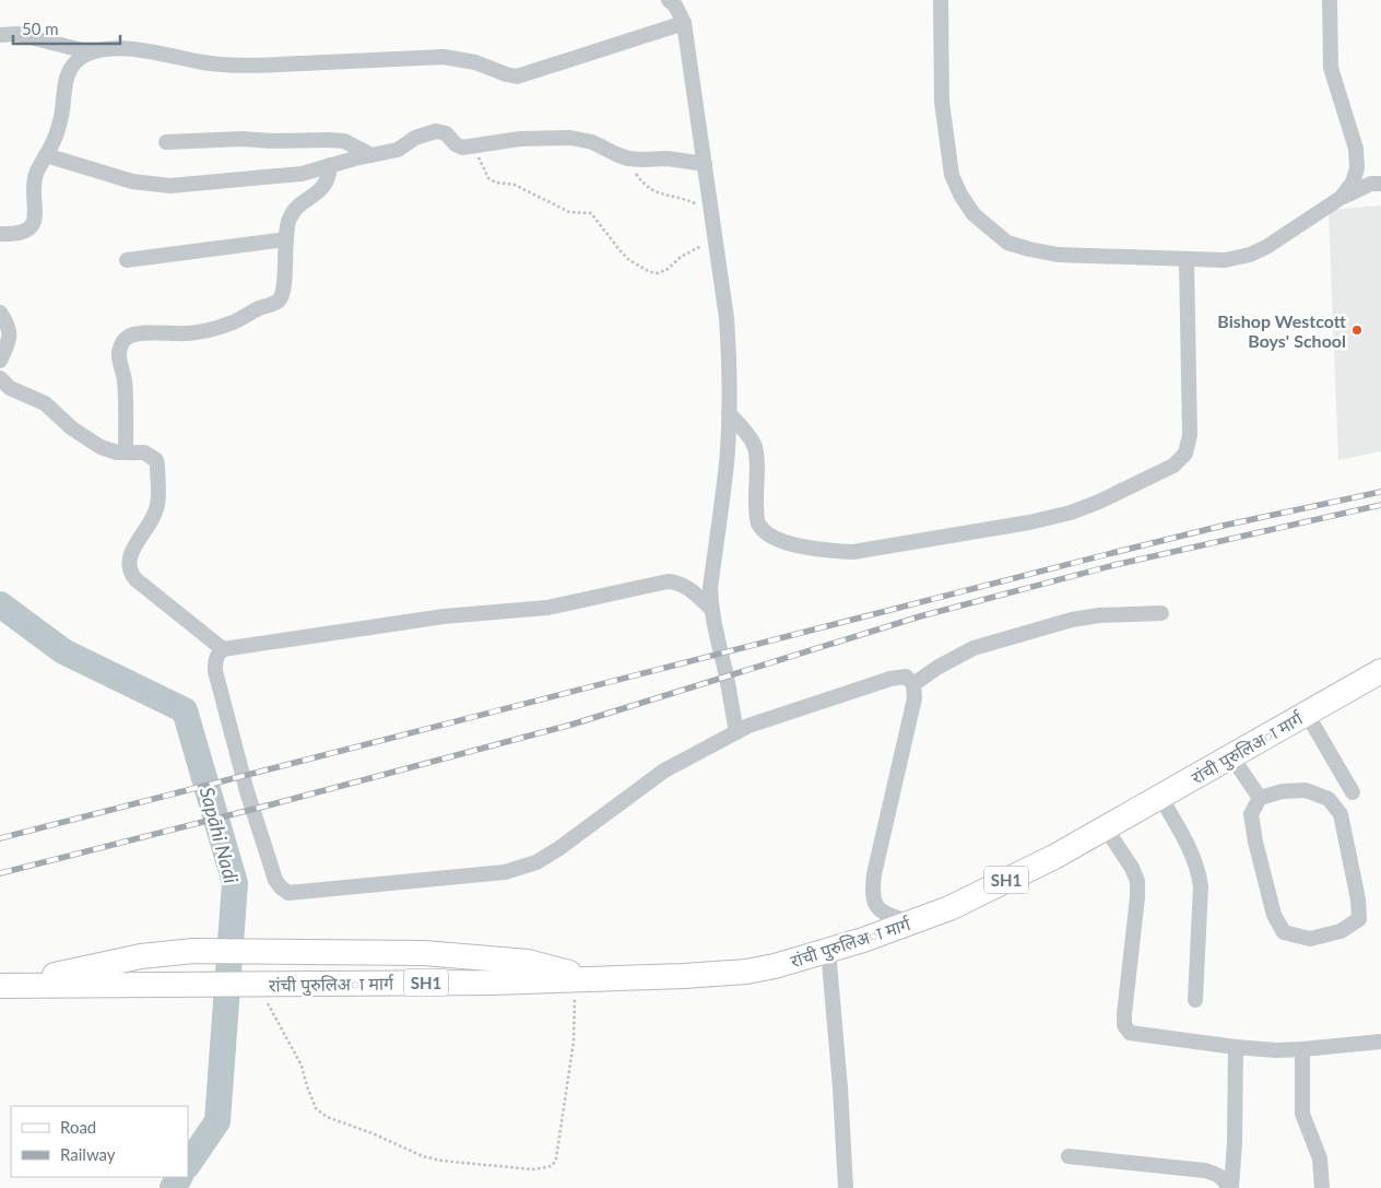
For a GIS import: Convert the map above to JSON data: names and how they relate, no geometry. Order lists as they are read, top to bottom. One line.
{"streets":{"main road":["रांची पुरुलिअा मार्ग","SH1"]},"crossings":[["रांची पुरुलिअा मार्ग","SH1"]],"water":["Sapāhi Nadi"],"places":["Bishop Westcott Boys' School"],"legend":["Road","Railway"],"scale_bar":"50 m"}
